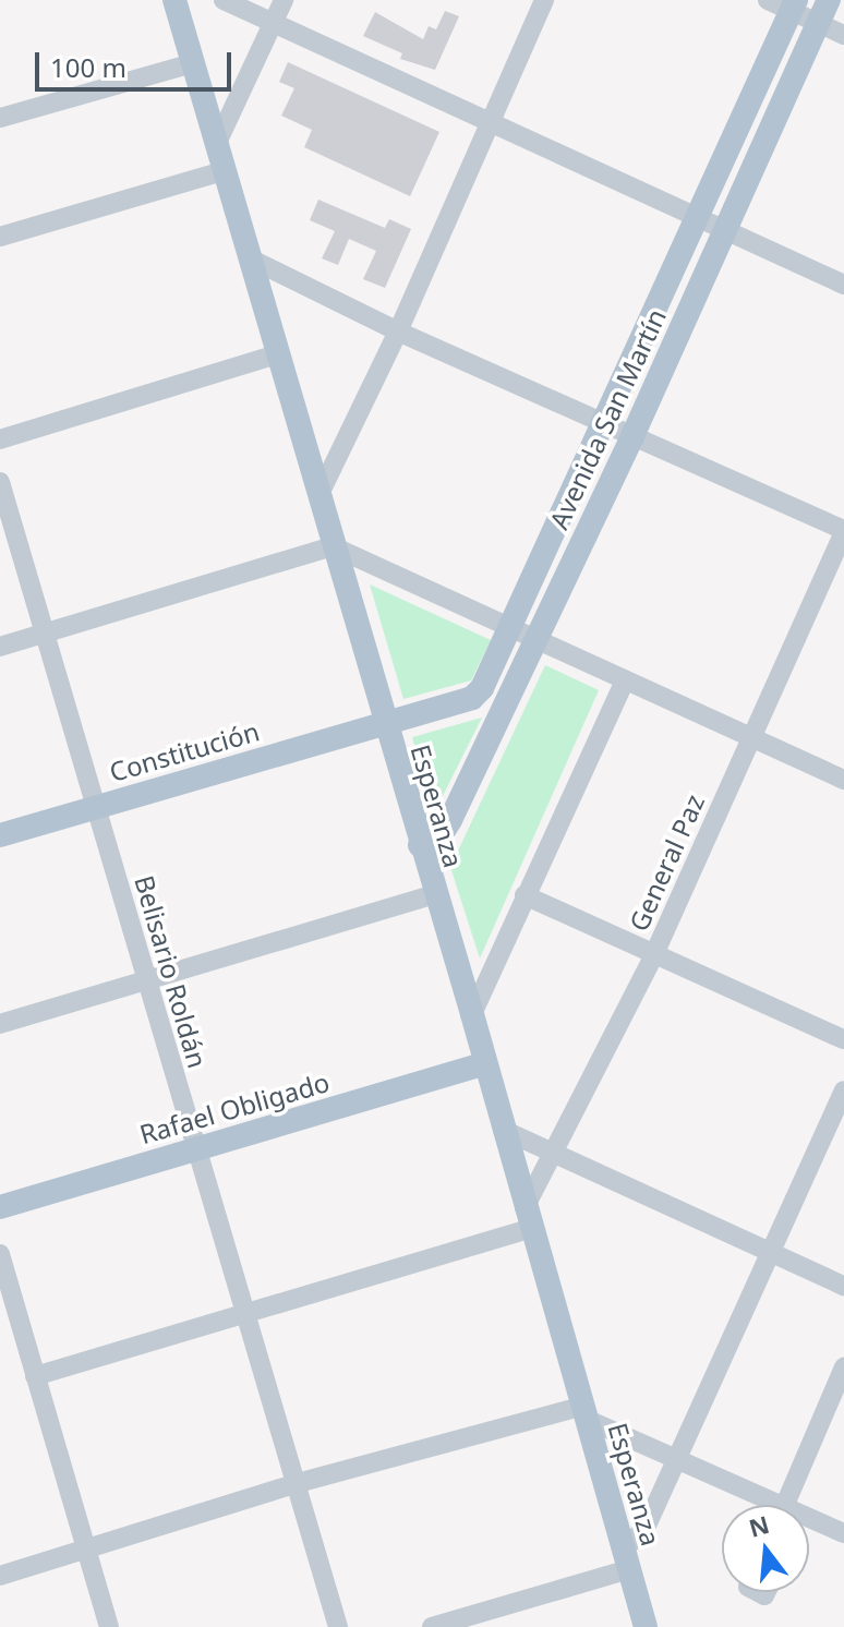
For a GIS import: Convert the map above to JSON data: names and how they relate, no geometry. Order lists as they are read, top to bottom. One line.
{"streets":{"main road":["Avenida San Martín","Constitución","Esperanza","Rafael Obligado"],"street":["General Paz","Belisario Roldán"]},"crossings":[["Avenida San Martín","Constitución"],["Avenida San Martín","Esperanza"],["Constitución","Esperanza"],["Constitución","Belisario Roldán"],["Esperanza","General Paz"],["Esperanza","Rafael Obligado"],["Belisario Roldán","Rafael Obligado"]],"scale_bar":"100 m","north":"top"}
